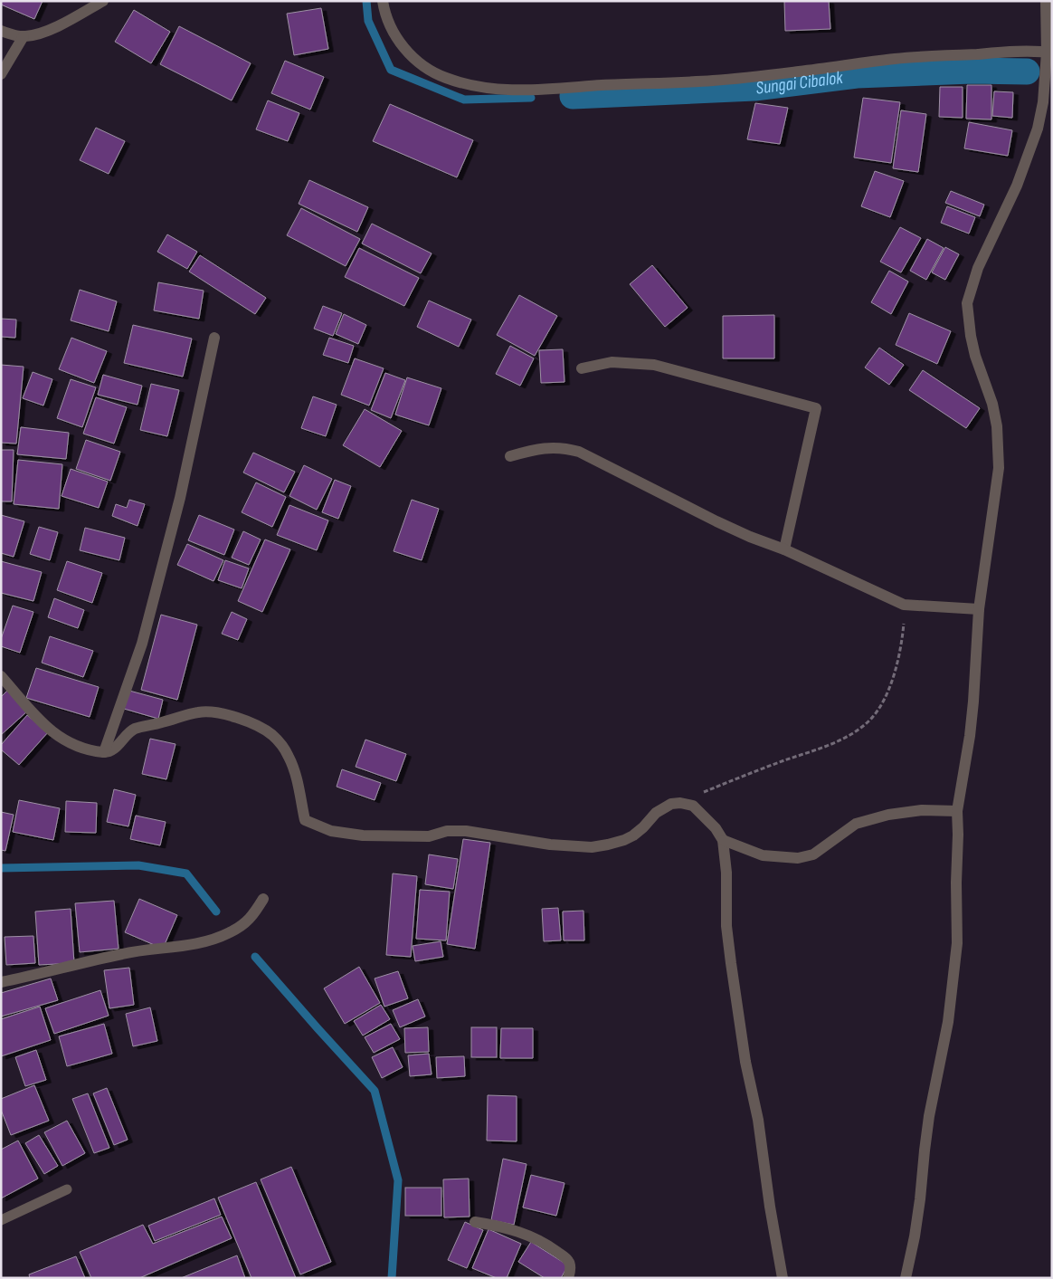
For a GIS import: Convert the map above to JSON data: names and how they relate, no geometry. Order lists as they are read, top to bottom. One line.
{"water":["Sungai Cibalok"]}
